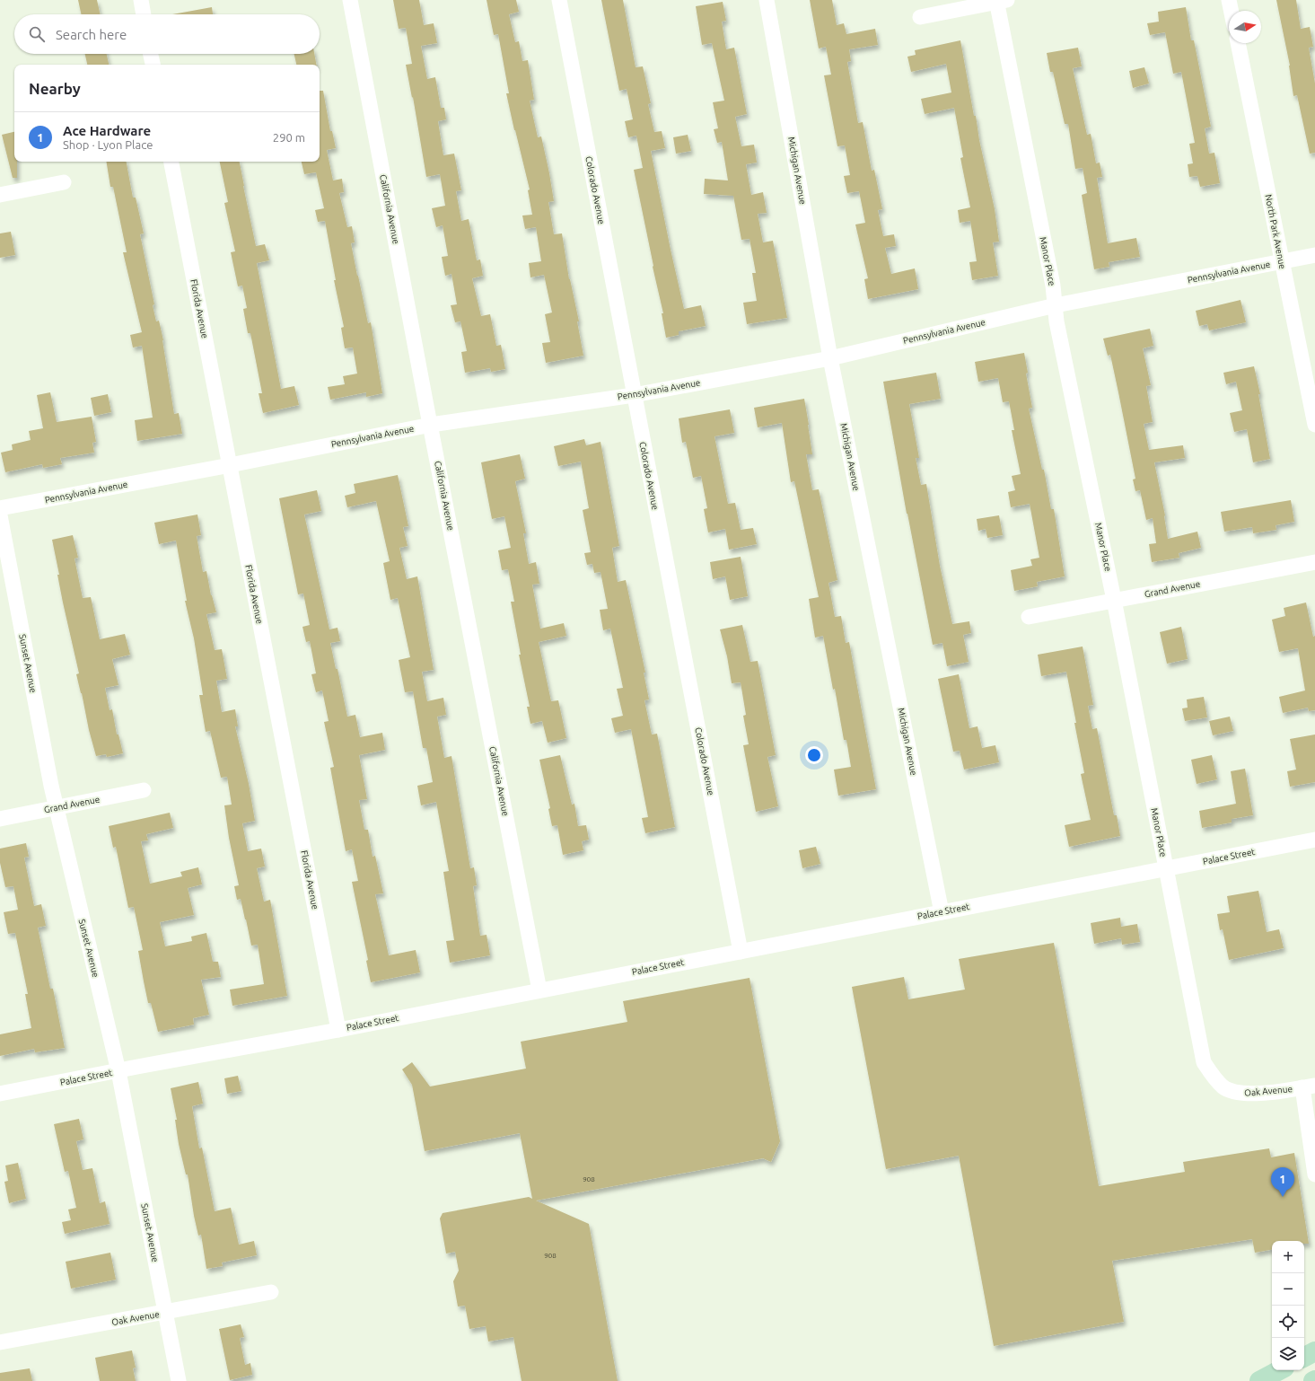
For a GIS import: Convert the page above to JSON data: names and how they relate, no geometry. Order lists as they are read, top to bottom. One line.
{"streets":{"street":["Michigan Avenue","Colorado Avenue","California Avenue","North Park Avenue","Manor Place","Pennsylvania Avenue","Florida Avenue","Grand Avenue","Sunset Avenue","Palace Street","Oak Avenue"]},"crossings":[["Michigan Avenue","Pennsylvania Avenue"],["Michigan Avenue","Palace Street"],["Colorado Avenue","Pennsylvania Avenue"],["Colorado Avenue","Palace Street"],["California Avenue","Pennsylvania Avenue"],["California Avenue","Palace Street"],["North Park Avenue","Pennsylvania Avenue"],["Manor Place","Pennsylvania Avenue"],["Manor Place","Grand Avenue"],["Manor Place","Palace Street"],["Manor Place","Oak Avenue"],["Pennsylvania Avenue","Florida Avenue"],["Florida Avenue","Palace Street"],["Grand Avenue","Sunset Avenue"],["Sunset Avenue","Palace Street"],["Sunset Avenue","Oak Avenue"]],"house_numbers":["908","908"],"north":"right","page":{"search":"Search here","heading":"Nearby","list":[{"mark":"1","name":"Ace Hardware","note":"Shop · Lyon Place","value":"290 m"}],"pins":"1","map_buttons":["+","−"]}}
